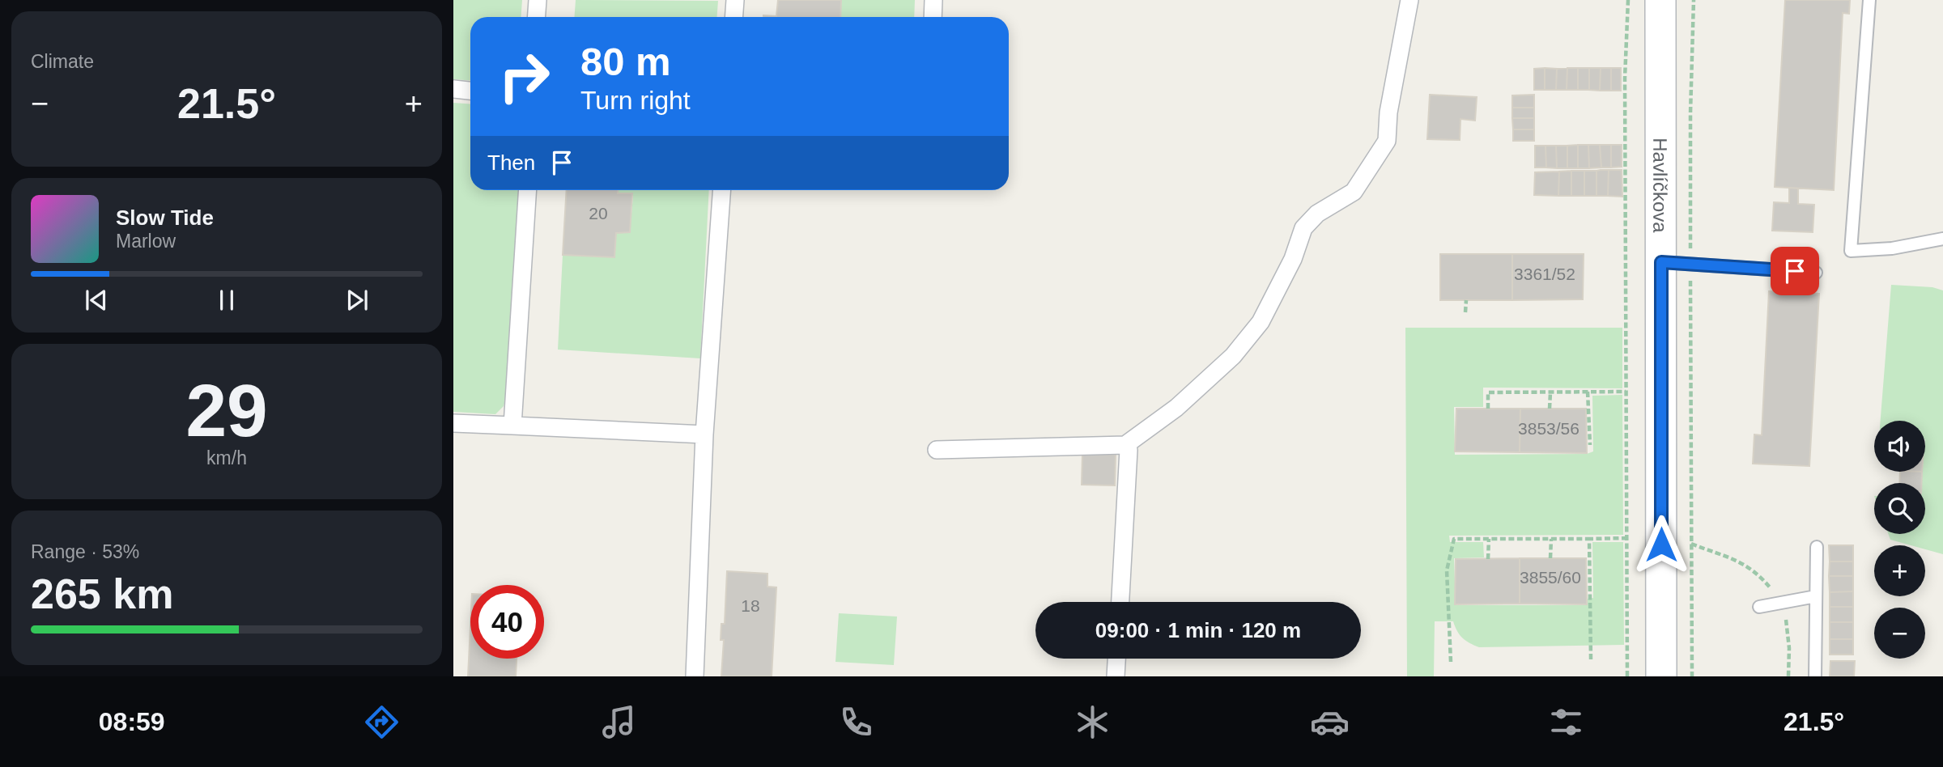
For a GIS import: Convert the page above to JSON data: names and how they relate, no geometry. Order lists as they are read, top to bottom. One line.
{"streets":{"street":["Havlíčkova"]},"house_numbers":["20","3361/52","3853/56","3855/60","18"],"page":{"tile":["Climate",["29","km/h"],["Range · 53%","265 km"]],"turn":["80 m","Turn right"],"heat":["−","21.5°","+"],"then":"Then","song":["Slow Tide","Marlow"],"map_buttons":["+","−"],"limit":"40","trip":"09:00 · 1 min · 120 m","tabs":["08:59","21.5°"]}}
